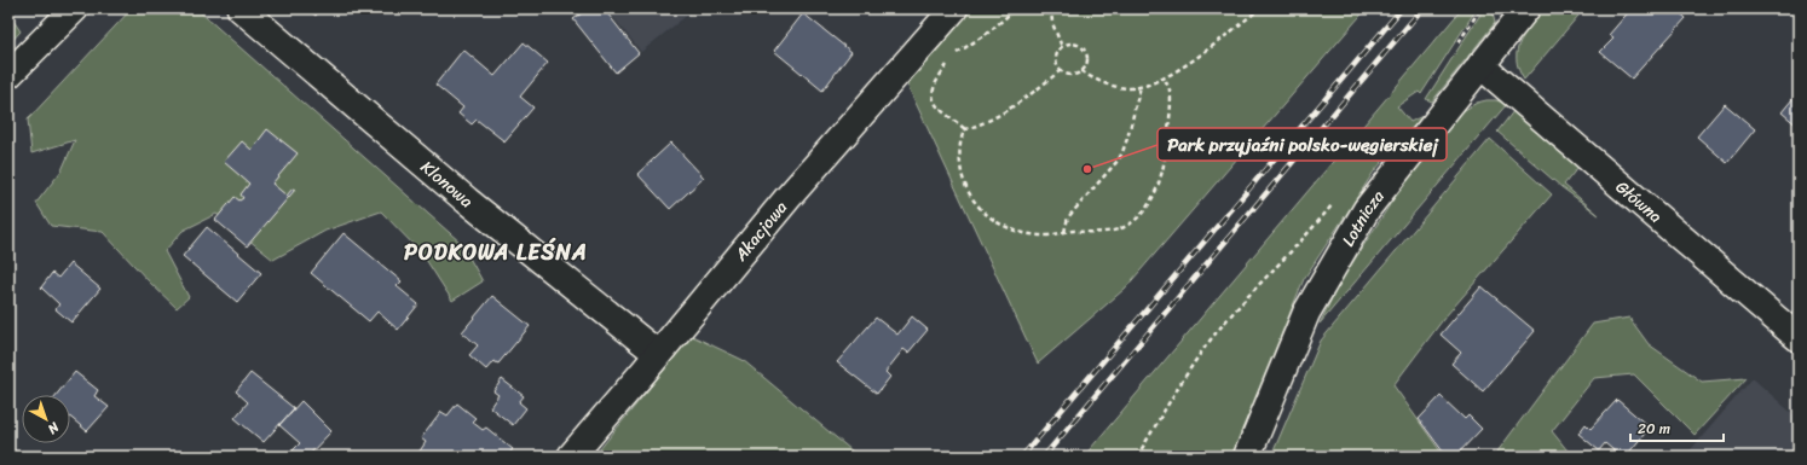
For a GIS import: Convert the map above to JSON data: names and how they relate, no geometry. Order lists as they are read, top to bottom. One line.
{"streets":{"street":["Klonowa","Główna","Lotnicza","Akacjowa"]},"crossings":[["Klonowa","Akacjowa"],["Główna","Lotnicza"]],"districts":["PODKOWA LEŚNA"],"places":["Park przyjaźni polsko-węgierskiej"],"scale_bar":"20 m","north":"bottom right"}
